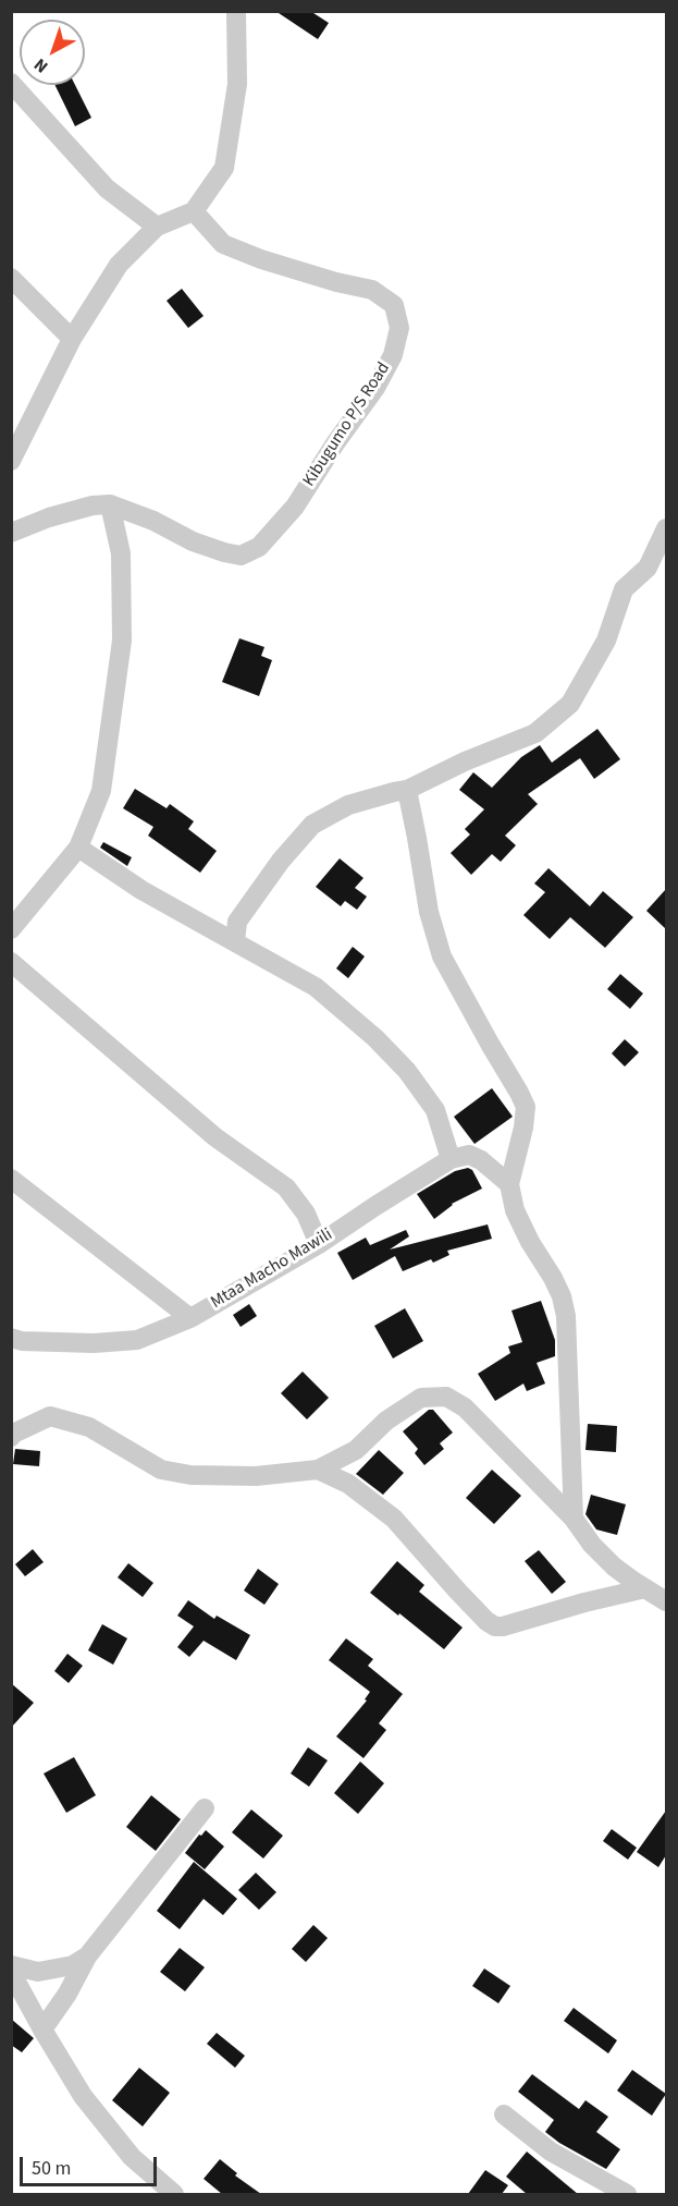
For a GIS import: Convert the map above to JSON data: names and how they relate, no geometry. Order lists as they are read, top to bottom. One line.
{"streets":{"street":["Kibugumo P/S Road","Mtaa Macho Mawili"]},"scale_bar":"50 m","north":"bottom left"}
